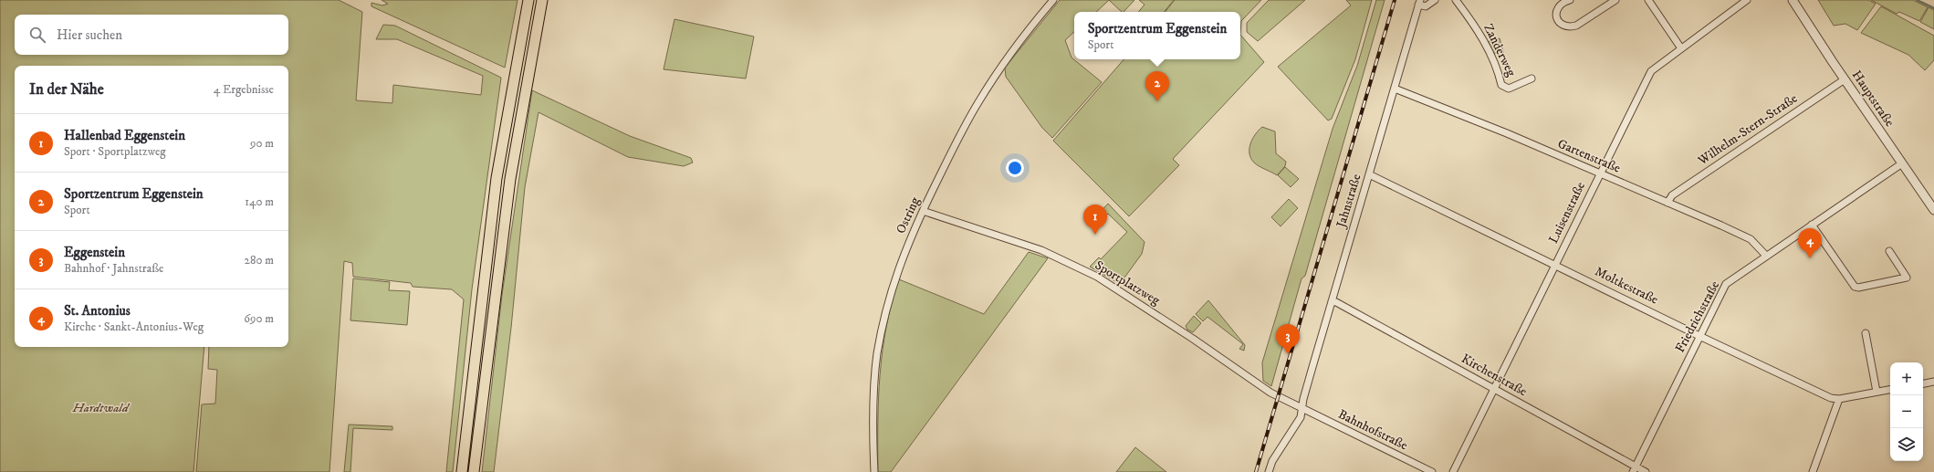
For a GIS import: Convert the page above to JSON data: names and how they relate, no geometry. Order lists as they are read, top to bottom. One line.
{"streets":{"street":["Zanderweg","Hauptstraße","Wilhelm-Stern-Straße","Gartenstraße","Jahnstraße","Luisenstraße","Ostring","Sportplatzweg","Moltkestraße","Friedrichstraße","Kirchenstraße","Bahnhofstraße"]},"crossings":[["Hauptstraße","Wilhelm-Stern-Straße"],["Hauptstraße","Friedrichstraße"],["Wilhelm-Stern-Straße","Gartenstraße"],["Gartenstraße","Jahnstraße"],["Gartenstraße","Luisenstraße"],["Gartenstraße","Friedrichstraße"],["Jahnstraße","Sportplatzweg"],["Jahnstraße","Moltkestraße"],["Jahnstraße","Kirchenstraße"],["Jahnstraße","Bahnhofstraße"],["Luisenstraße","Moltkestraße"],["Luisenstraße","Kirchenstraße"],["Ostring","Sportplatzweg"],["Sportplatzweg","Bahnhofstraße"],["Moltkestraße","Friedrichstraße"],["Friedrichstraße","Kirchenstraße"]],"parks":["Hardtwald"],"page":{"popup":["Sportzentrum Eggenstein","Sport"],"search":"Hier suchen","heading":["In der Nähe","4 Ergebnisse"],"pins":["2","1","4","3"],"list":[{"mark":"1","name":"Hallenbad Eggenstein","note":"Sport · Sportplatzweg","value":"90 m"},{"mark":"2","name":"Sportzentrum Eggenstein","note":"Sport","value":"140 m"},{"mark":"3","name":"Eggenstein","note":"Bahnhof · Jahnstraße","value":"280 m"},{"mark":"4","name":"St. Antonius","note":"Kirche · Sankt-Antonius-Weg","value":"690 m"}],"map_buttons":["+","−"]}}
